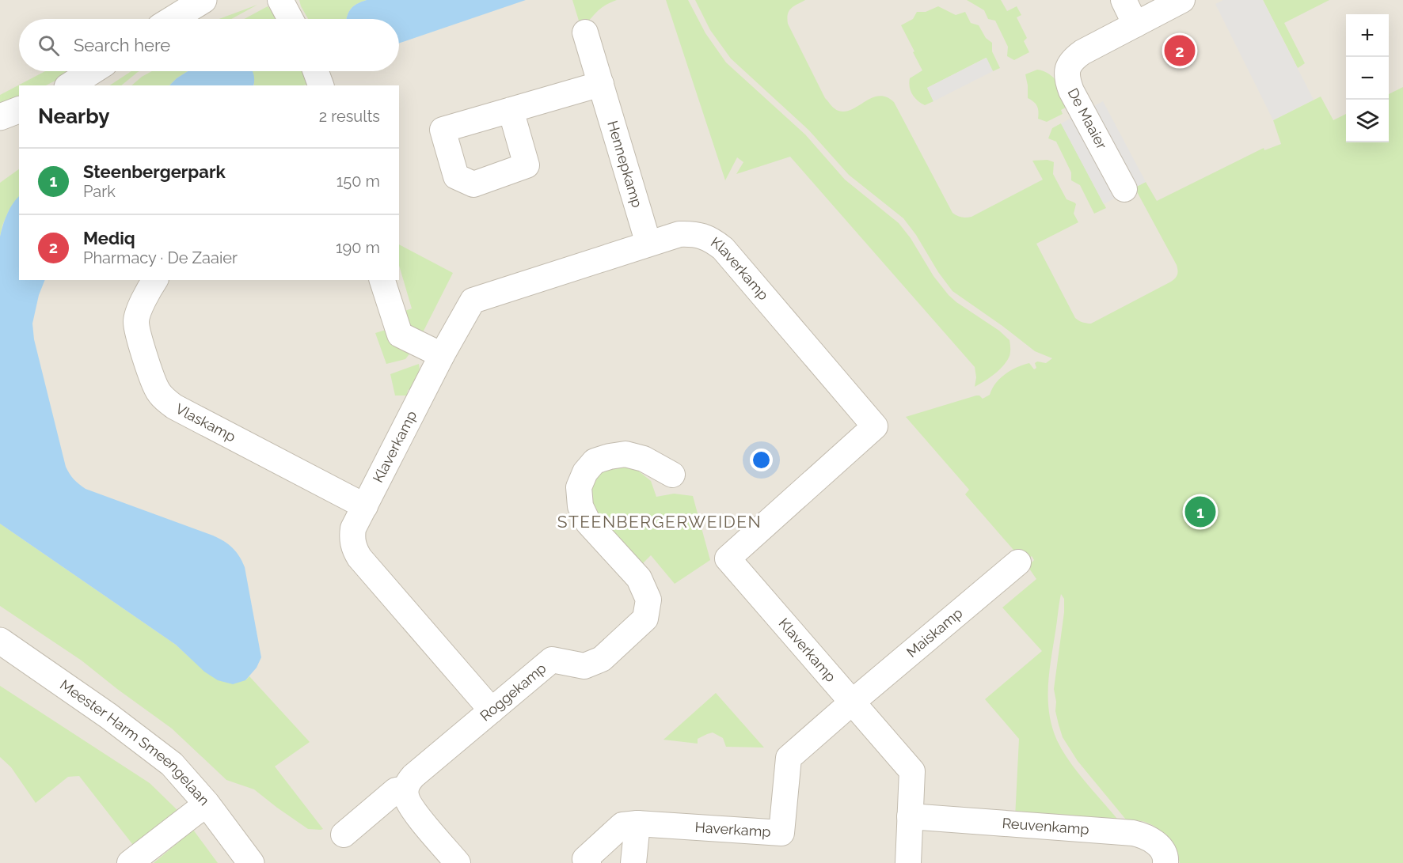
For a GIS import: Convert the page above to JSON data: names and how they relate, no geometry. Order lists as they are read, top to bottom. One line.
{"streets":{"street":["De Maaier","Hennepkamp","Klaverkamp","Vlaskamp","Maiskamp","Roggekamp","Meester Harm Smeengelaan","Reuvenkamp","Haverkamp"]},"crossings":[["Hennepkamp","Klaverkamp"],["Klaverkamp","Vlaskamp"],["Klaverkamp","Maiskamp"],["Klaverkamp","Roggekamp"],["Klaverkamp","Reuvenkamp"],["Klaverkamp","Haverkamp"],["Maiskamp","Haverkamp"]],"districts":["STEENBERGERWEIDEN"],"page":{"map_buttons":["+","−"],"search":"Search here","pins":["2","1"],"heading":["Nearby","2 results"],"list":[{"mark":"1","name":"Steenbergerpark","note":"Park","value":"150 m"},{"mark":"2","name":"Mediq","note":"Pharmacy · De Zaaier","value":"190 m"}]}}
